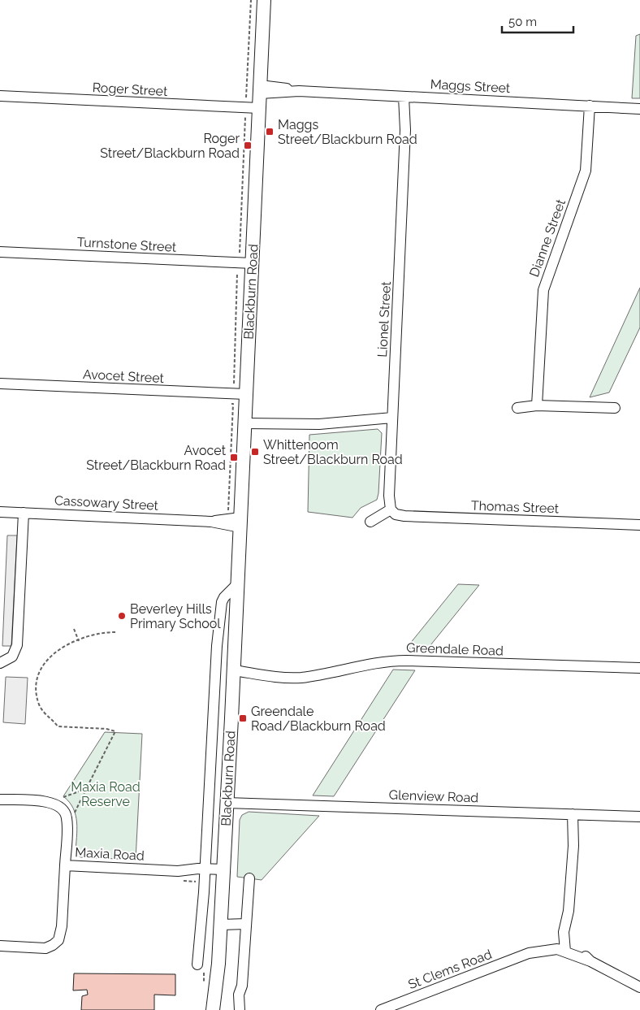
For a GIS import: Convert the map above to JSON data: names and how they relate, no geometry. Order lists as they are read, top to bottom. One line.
{"streets":{"main road":["Blackburn Road"],"street":["Maggs Street","Roger Street","Dianne Street","Turnstone Street","Lionel Street","Avocet Street","Cassowary Street","Thomas Street","Greendale Road","Glenview Road","Maxia Road","St Clems Road"]},"crossings":[["Maggs Street","Dianne Street"],["Maggs Street","Blackburn Road"],["Maggs Street","Lionel Street"],["Roger Street","Blackburn Road"],["Turnstone Street","Blackburn Road"],["Blackburn Road","Avocet Street"],["Blackburn Road","Cassowary Street"],["Blackburn Road","Greendale Road"],["Blackburn Road","Glenview Road"],["Blackburn Road","Maxia Road"],["Lionel Street","Thomas Street"]],"parks":["Maxia Road Reserve"],"places":{"transit":["Maggs Street/Blackburn Road","Roger Street/Blackburn Road","Whittenoom Street/Blackburn Road","Avocet Street/Blackburn Road","Greendale Road/Blackburn Road"],"other":["Beverley Hills Primary School"]},"scale_bar":"50 m"}
